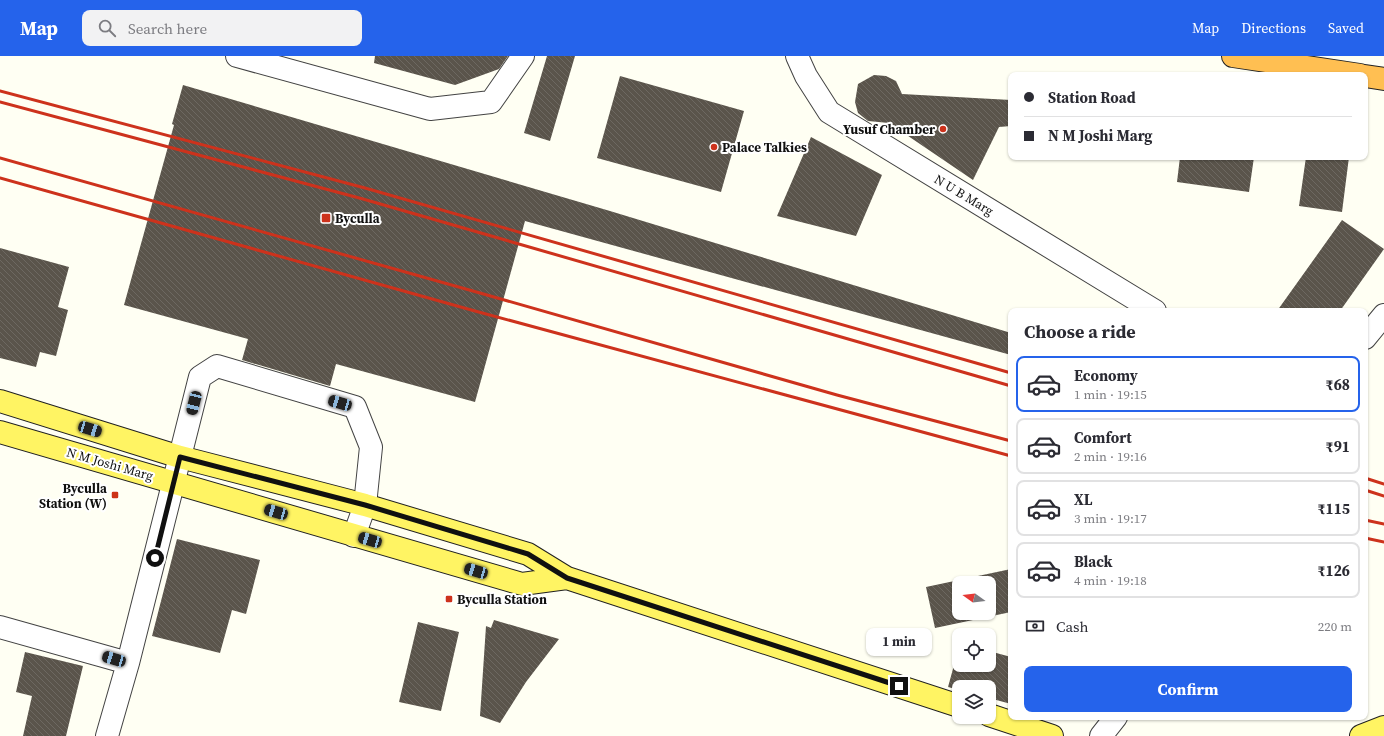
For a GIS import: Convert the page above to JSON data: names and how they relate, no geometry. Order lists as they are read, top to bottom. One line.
{"streets":{"main road":["N M Joshi Marg"],"street":["N U B Marg"]},"places":{"other":["Yusuf Chamber","Palace Talkies"],"transit":["Byculla","Byculla Station (W)","Byculla Station"]},"north":"left","page":{"header":"Map","search":"Search here","nav":["Map","Directions","Saved"],"banner":["Station Road","N M Joshi Marg"],"heading":"Choose a ride","list":[{"name":"Economy","note":"1 min · 19:15","value":"₹68"},{"name":"Comfort","note":"2 min · 19:16","value":"₹91"},{"name":"XL","note":"3 min · 19:17","value":"₹115"},{"name":"Black","note":"4 min · 19:18","value":"₹126"}],"pay":["Cash","220 m"],"bubble":"1 min","buttons":"Confirm"}}
